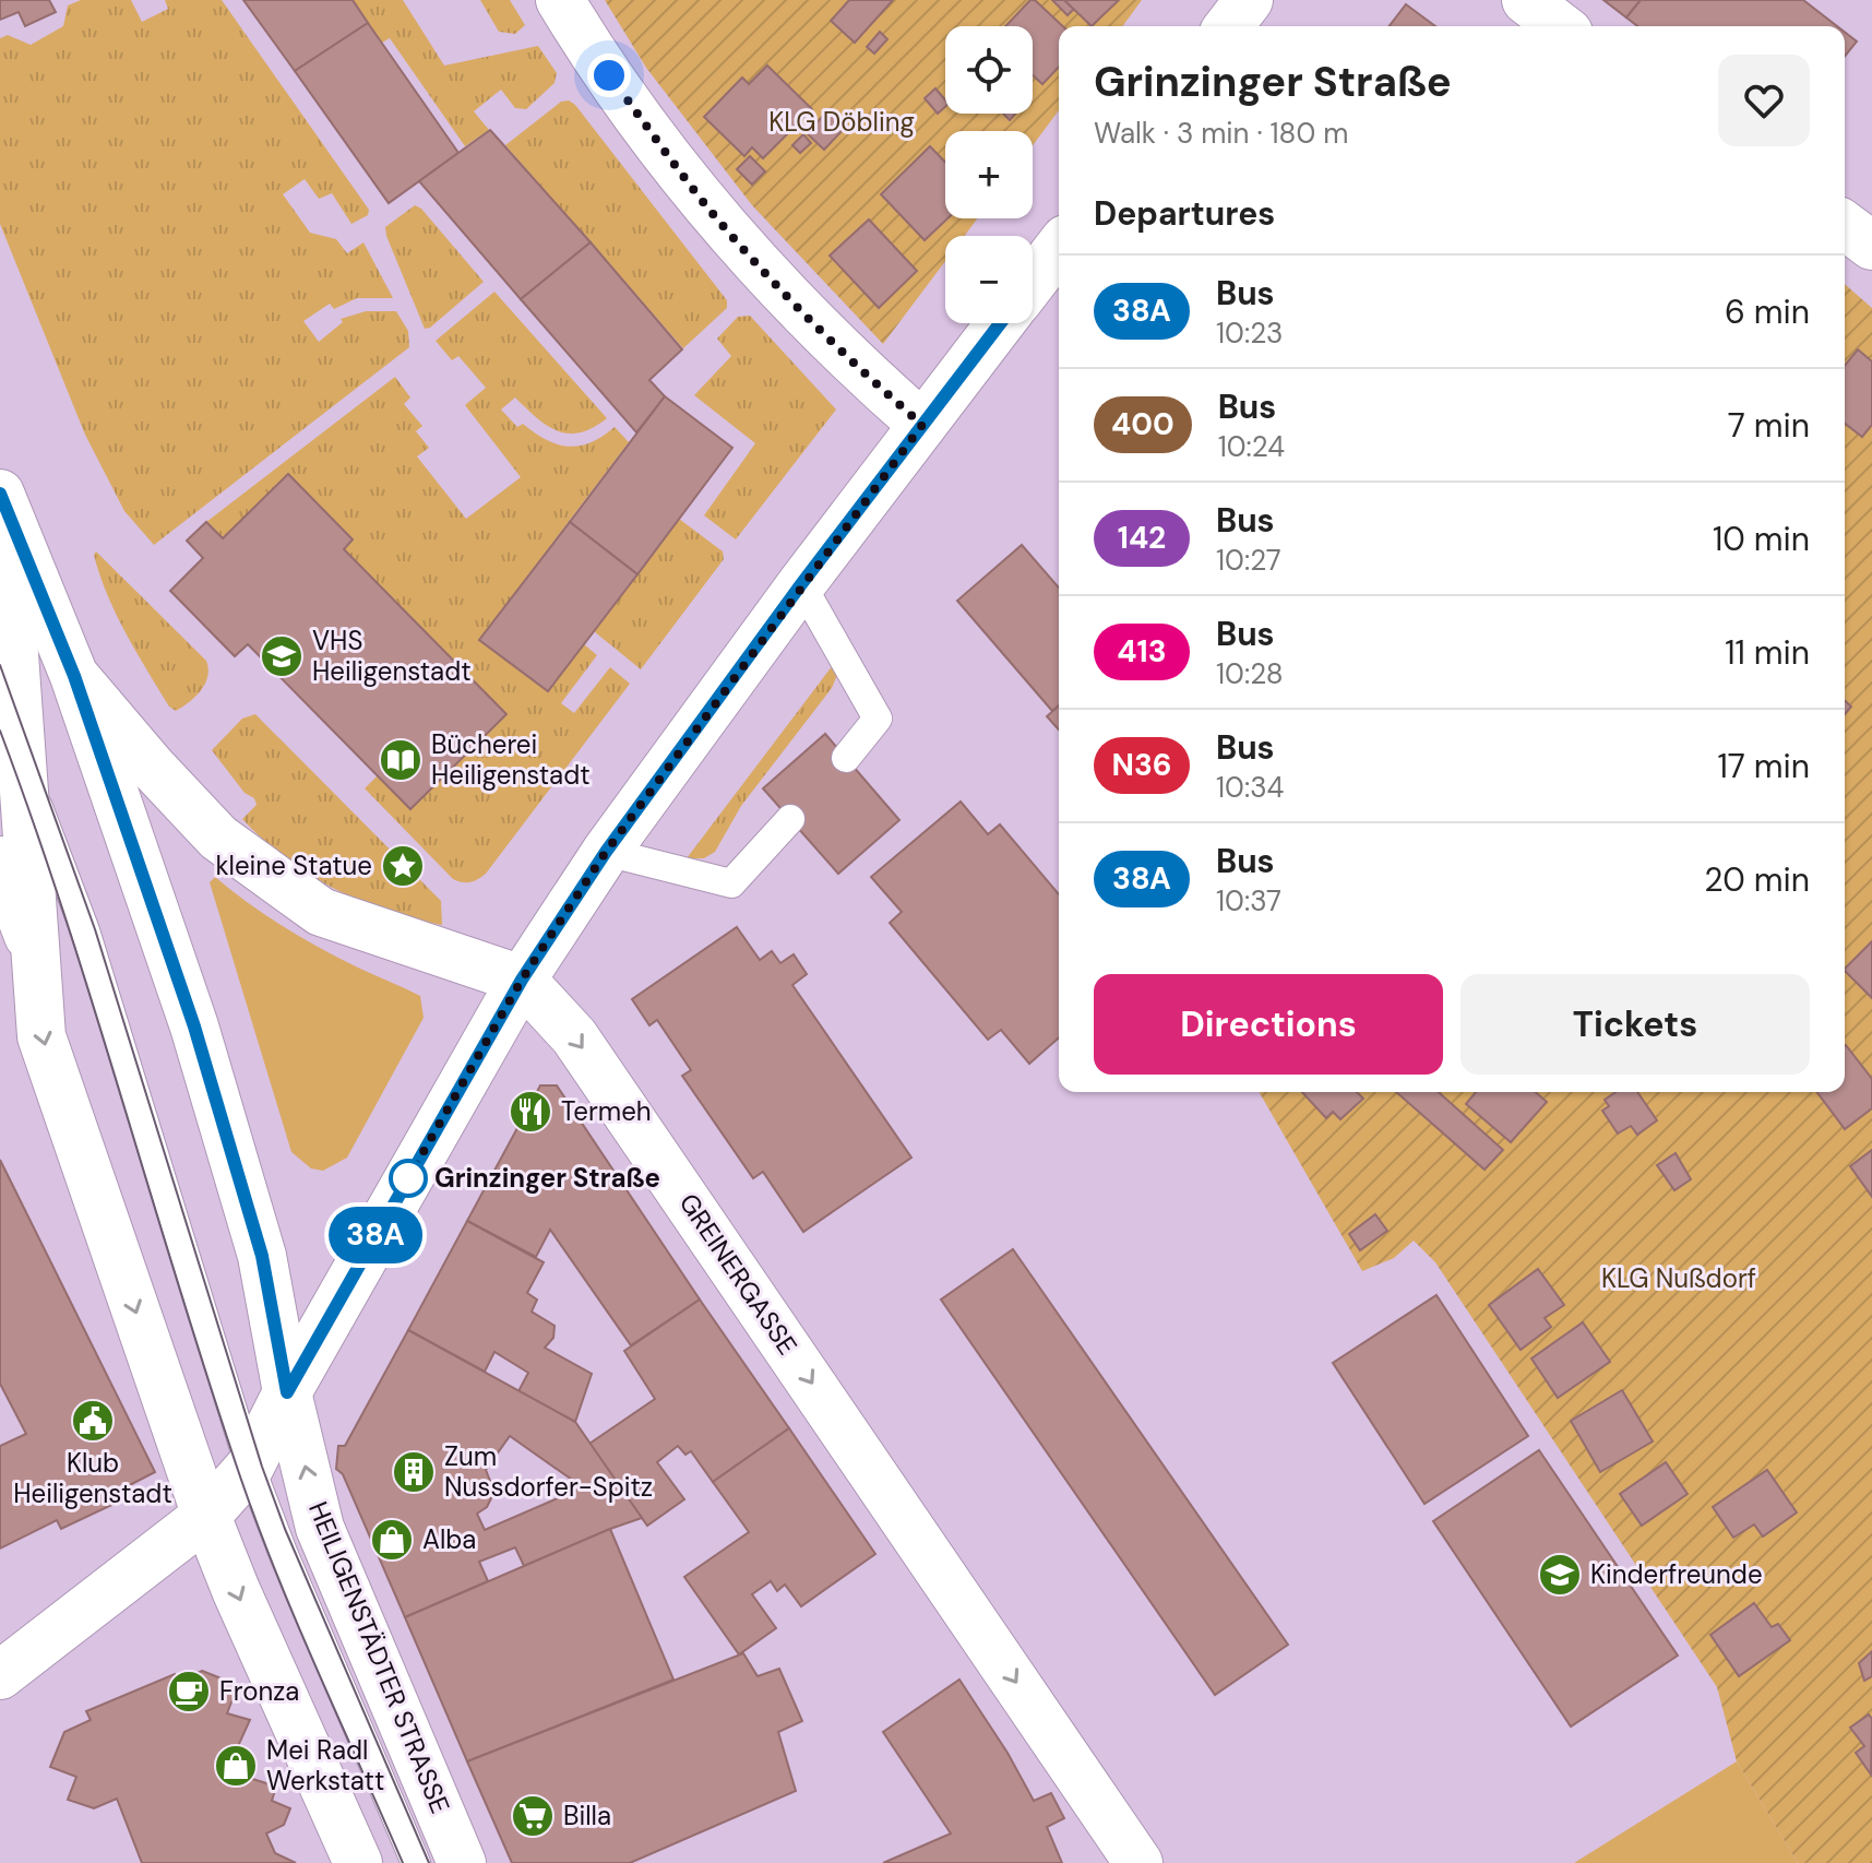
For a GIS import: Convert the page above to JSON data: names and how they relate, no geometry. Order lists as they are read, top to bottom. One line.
{"streets":{"street":["GREINERGASSE","HEILIGENSTÄDTER STRASSE"]},"crossings":[["GREINERGASSE","HEILIGENSTÄDTER STRASSE"]],"one_way":["GREINERGASSE"],"parks":["KLG Döbling","KLG Nußdorf"],"places":{"school or university":["VHS Heiligenstadt","Kinderfreunde"],"library":["Bücherei Heiligenstadt"],"place":["kleine Statue"],"restaurant":["Termeh"],"other":["Grinzinger Straße"],"public building":["Klub Heiligenstadt"],"building":["Zum Nussdorfer-Spitz"],"shop":["Alba","Mei Radl Werkstatt"],"cafe":["Fronza"],"supermarket":["Billa"]},"lines":["bus line 38A"],"page":{"on_map":"38A","map_buttons":["+","−"],"heading":[["Grinzinger Straße","Walk · 3 min · 180 m"],"Departures"],"list":[{"mark":"38A","name":"Bus","note":"10:23","value":"6 min"},{"mark":"400","name":"Bus","note":"10:24","value":"7 min"},{"mark":"142","name":"Bus","note":"10:27","value":"10 min"},{"mark":"413","name":"Bus","note":"10:28","value":"11 min"},{"mark":"N36","name":"Bus","note":"10:34","value":"17 min"},{"mark":"38A","name":"Bus","note":"10:37","value":"20 min"}],"buttons":["Directions","Tickets"]}}
